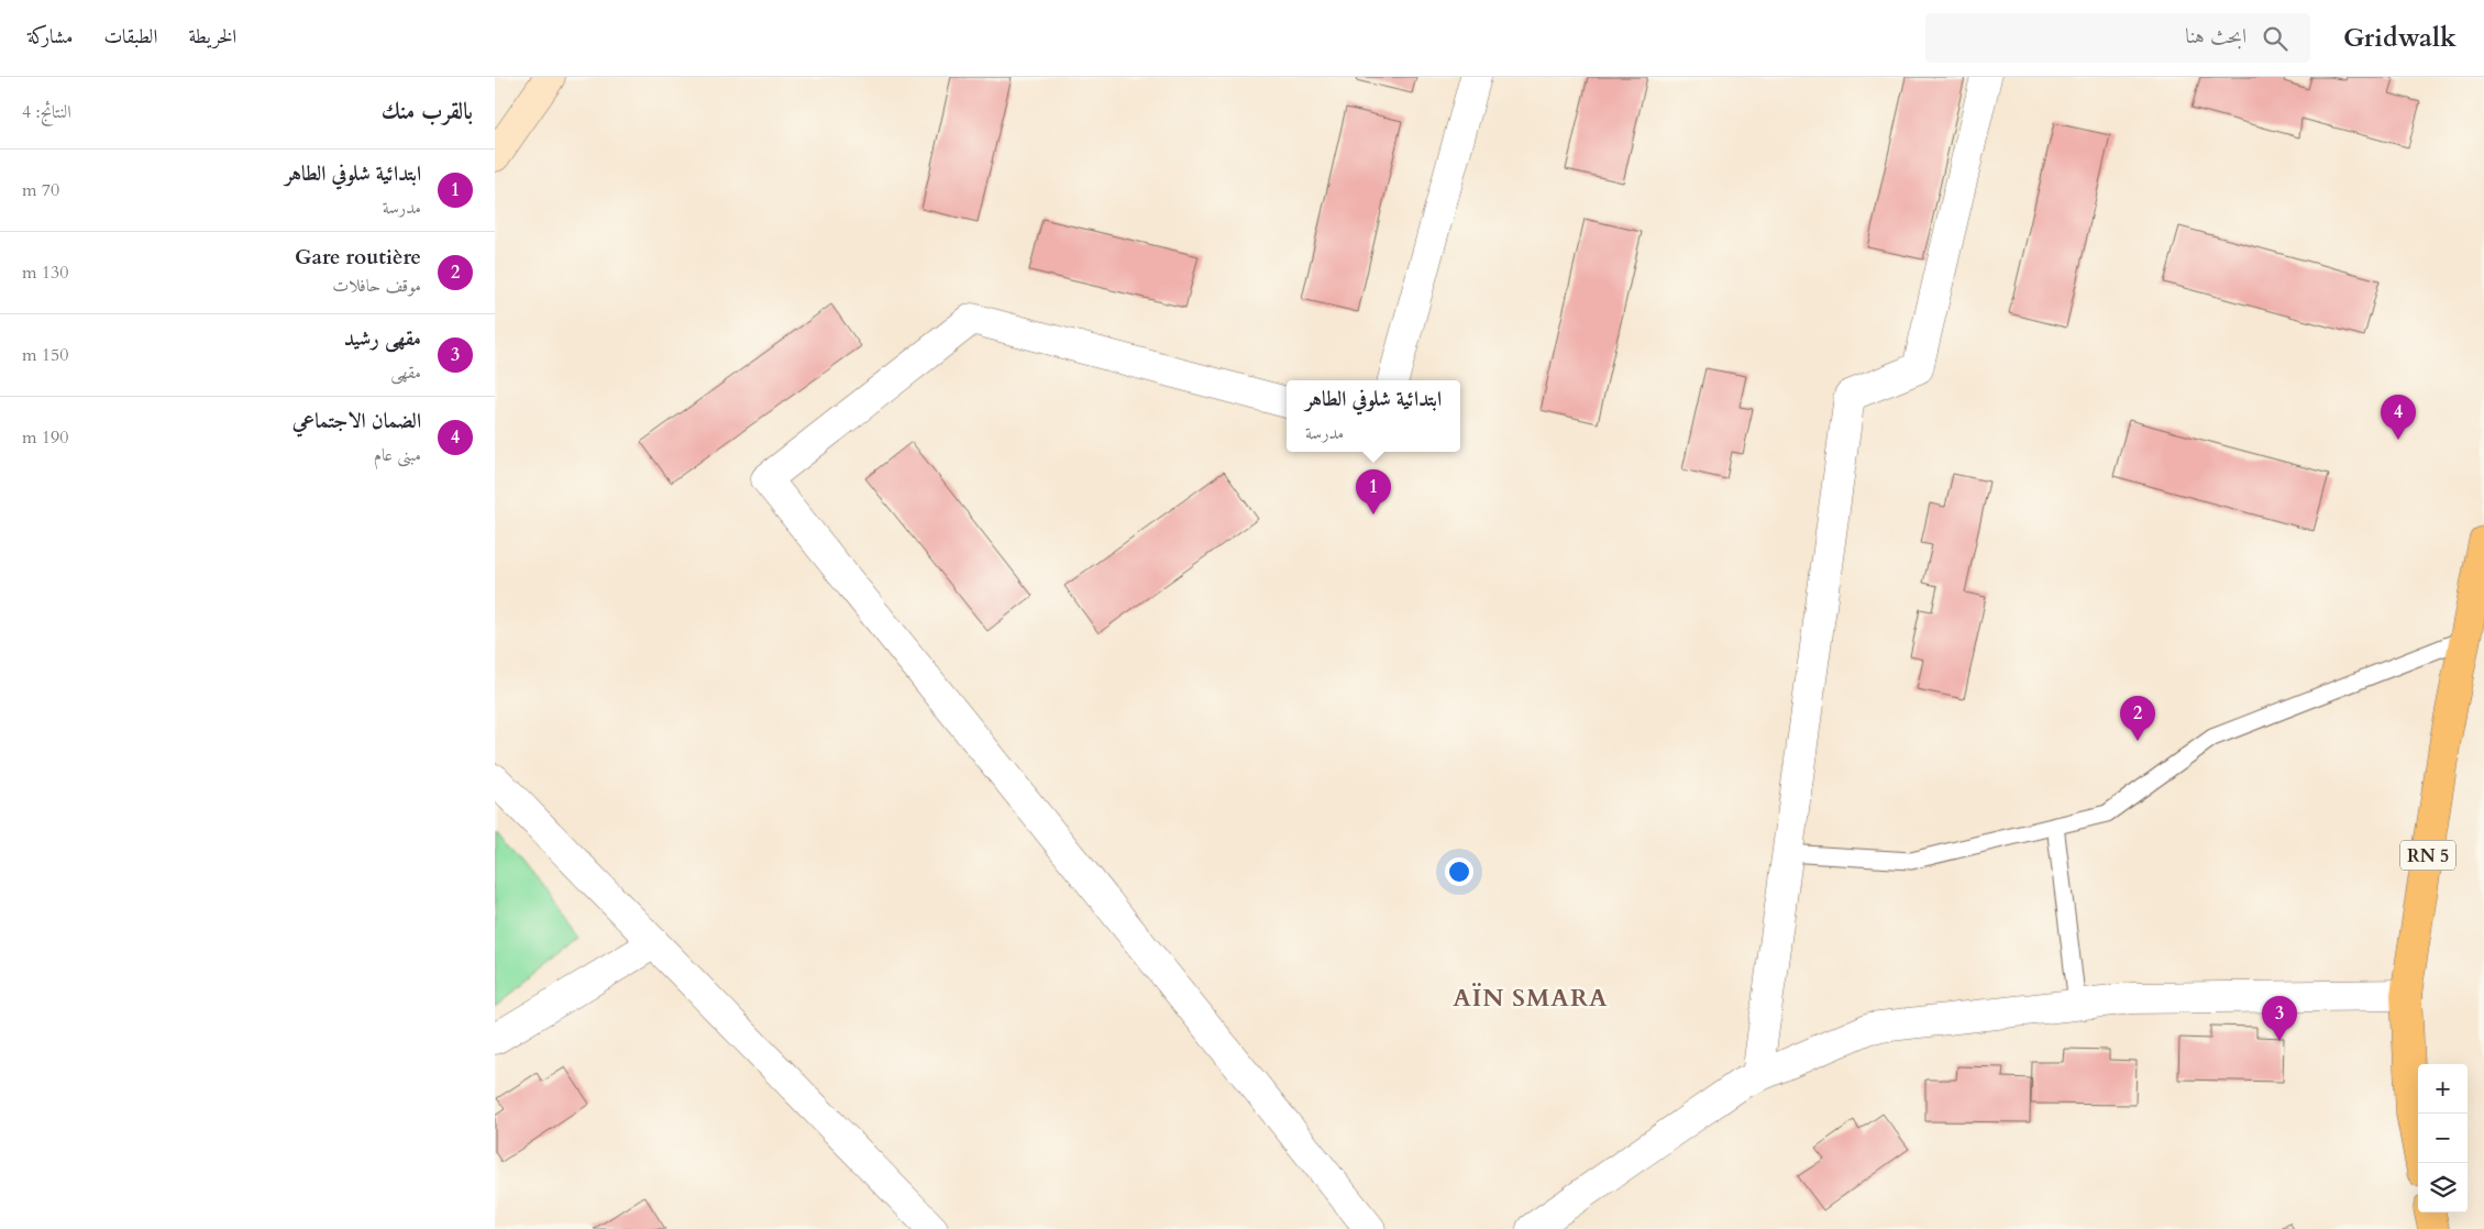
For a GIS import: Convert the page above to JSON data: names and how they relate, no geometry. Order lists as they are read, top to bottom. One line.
{"streets":{"main road":["RN 5"]},"districts":["AÏN SMARA"],"page":{"header":"Gridwalk","search":"ابحث هنا","nav":["الخريطة","الطبقات","مشاركة"],"heading":["بالقرب منك","النتائج: 4"],"list":[{"mark":"1","name":"ابتدائية شلوفي الطاهر","note":"مدرسة","value":"70 m"},{"mark":"2","name":"Gare routière","note":"موقف حافلات","value":"130 m"},{"mark":"3","name":"مقهى رشيد","note":"مقهى","value":"150 m"},{"mark":"4","name":"الضمان الاجتماعي","note":"مبنى عام","value":"190 m"}],"popup":["ابتدائية شلوفي الطاهر","مدرسة"],"pins":["4","1","2","3"],"map_buttons":["+","−"]}}
